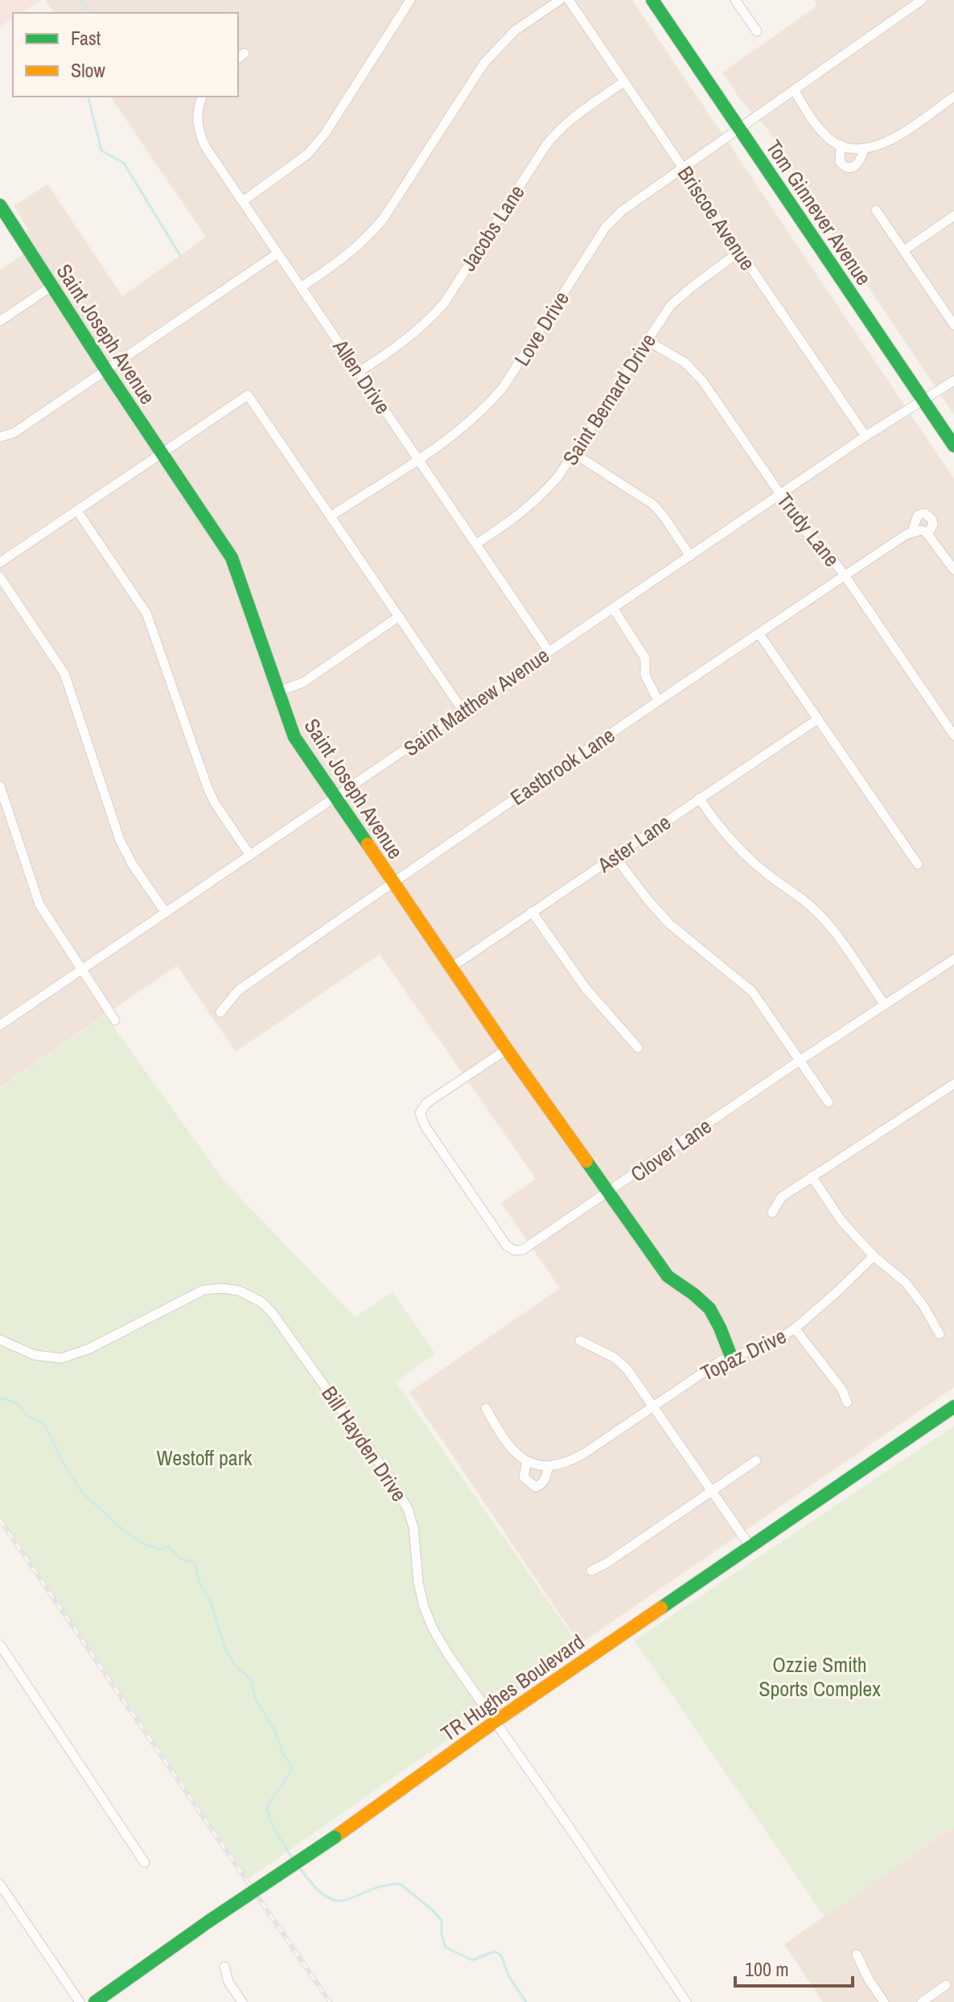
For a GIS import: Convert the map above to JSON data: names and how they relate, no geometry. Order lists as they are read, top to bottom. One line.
{"streets":{"main road":["Tom Ginnever Avenue","Saint Joseph Avenue","TR Hughes Boulevard"],"street":["Briscoe Avenue","Jacobs Lane","Love Drive","Allen Drive","Saint Bernard Drive","Trudy Lane","Saint Matthew Avenue","Eastbrook Lane","Aster Lane","Clover Lane","Topaz Drive","Bill Hayden Drive"]},"crossings":[["Tom Ginnever Avenue","Love Drive"],["Tom Ginnever Avenue","Saint Matthew Avenue"],["Briscoe Avenue","Jacobs Lane"],["Briscoe Avenue","Love Drive"],["Briscoe Avenue","Saint Bernard Drive"],["Briscoe Avenue","Saint Matthew Avenue"],["Jacobs Lane","Allen Drive"],["Love Drive","Allen Drive"],["Saint Joseph Avenue","Saint Matthew Avenue"],["Saint Joseph Avenue","Eastbrook Lane"],["Saint Joseph Avenue","Aster Lane"],["Saint Joseph Avenue","Clover Lane"],["Saint Joseph Avenue","Topaz Drive"],["Allen Drive","Saint Bernard Drive"],["Allen Drive","Saint Matthew Avenue"],["Saint Bernard Drive","Trudy Lane"],["Trudy Lane","Saint Matthew Avenue"],["Trudy Lane","Eastbrook Lane"],["Bill Hayden Drive","TR Hughes Boulevard"]],"parks":["Westoff park","Ozzie Smith Sports Complex"],"legend":["Fast","Slow"],"scale_bar":"100 m"}
